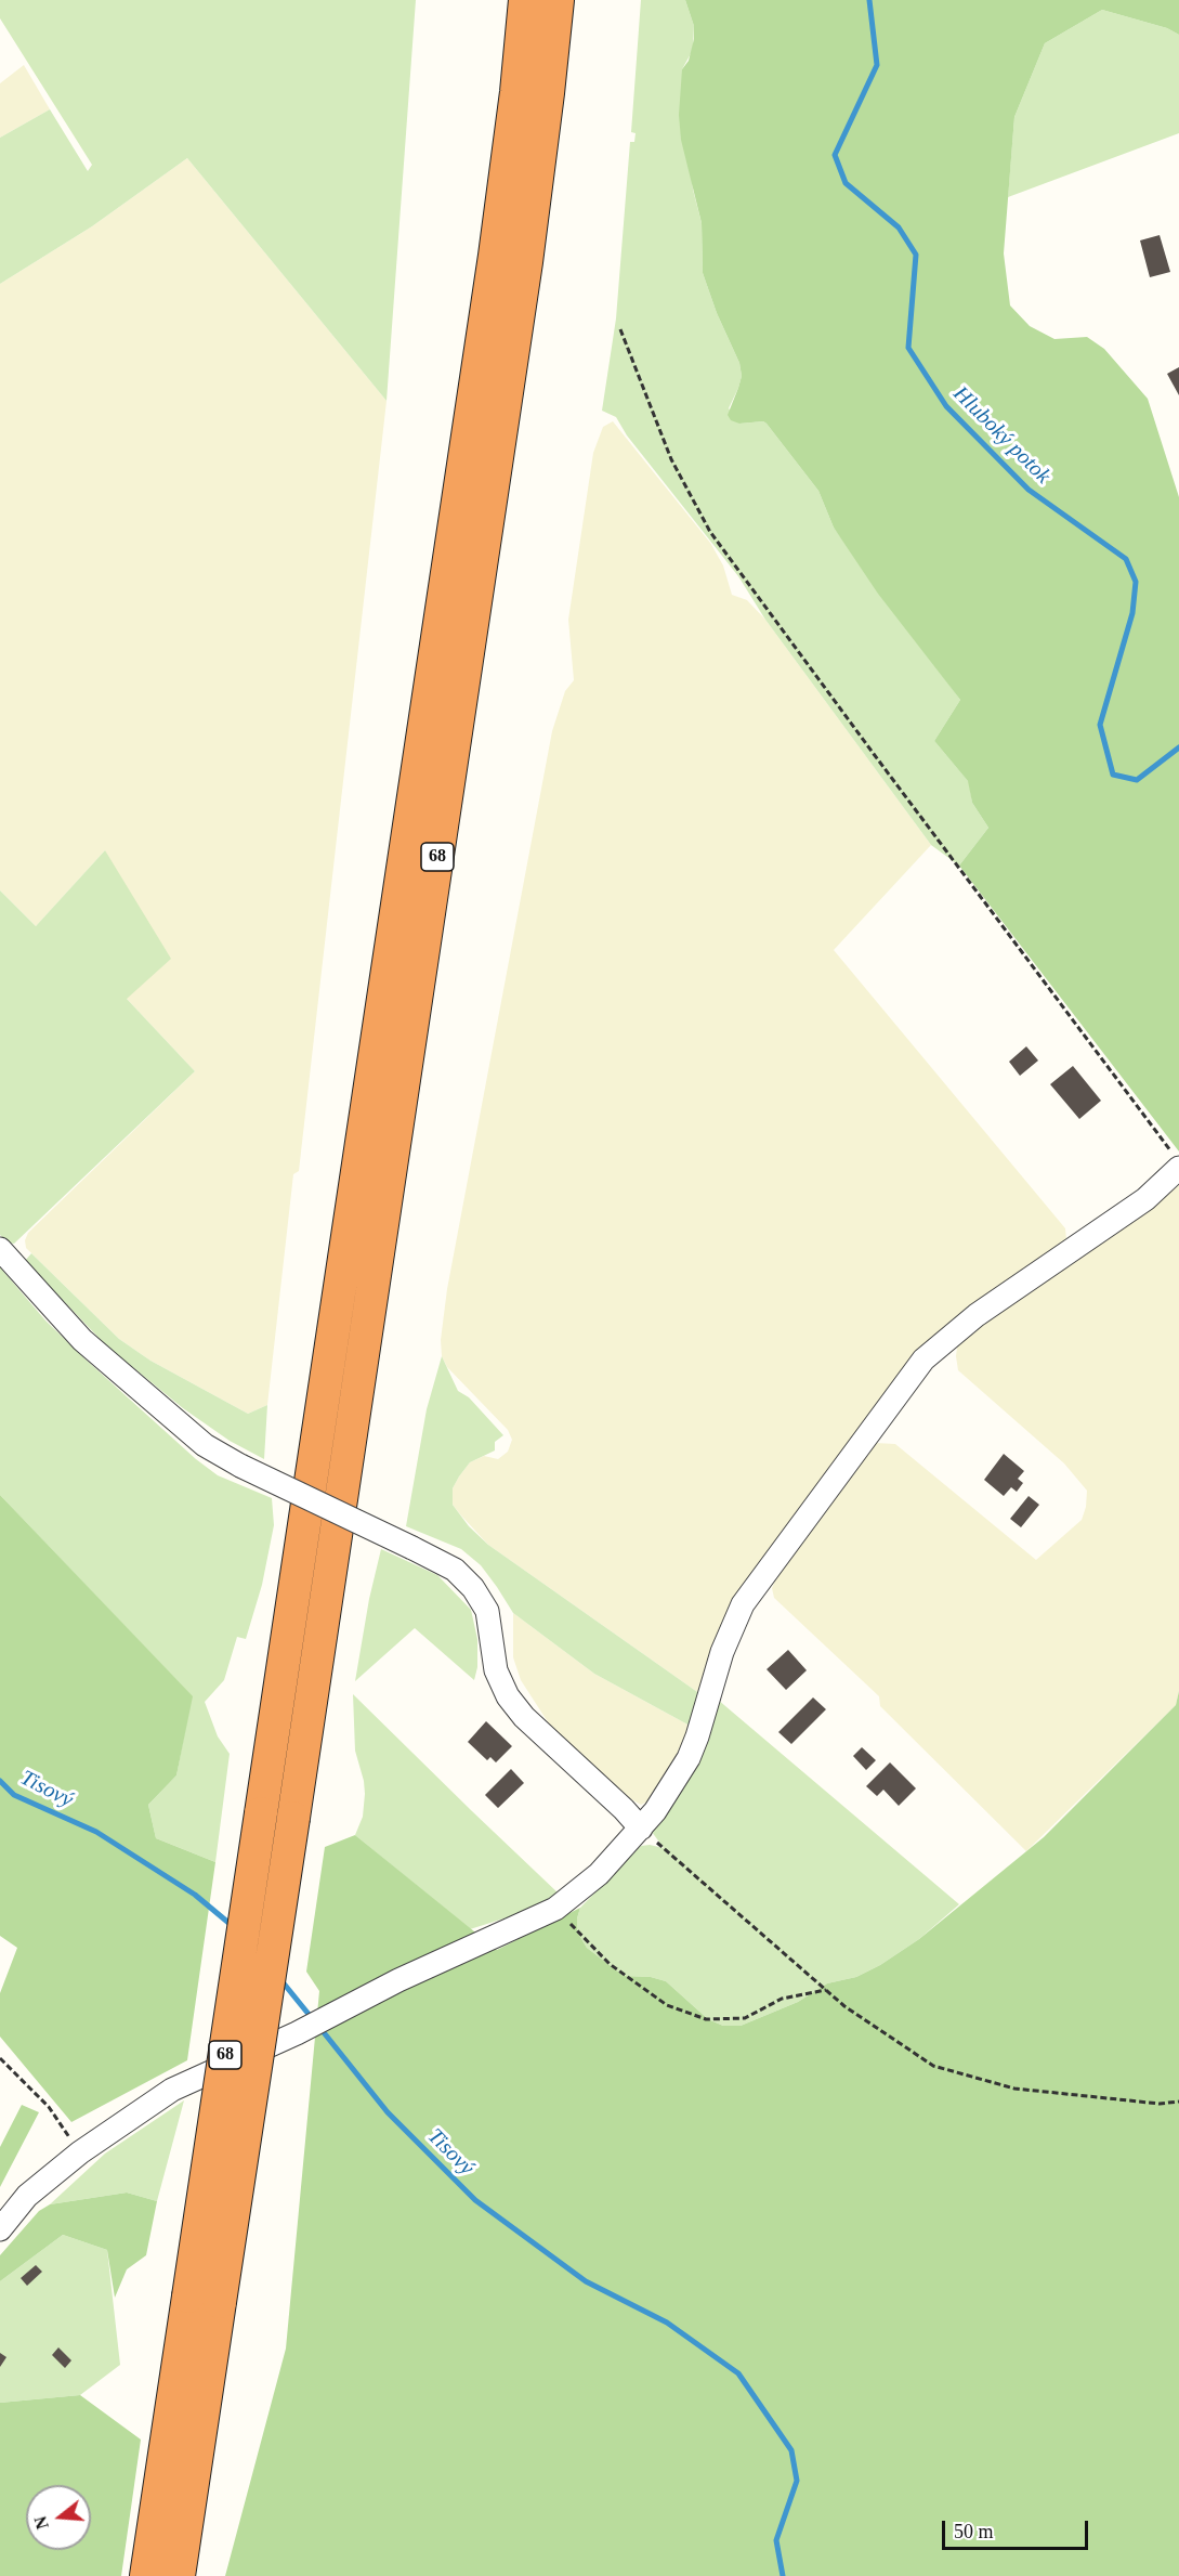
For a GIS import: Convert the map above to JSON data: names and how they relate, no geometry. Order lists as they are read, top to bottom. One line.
{"streets":{"highway":["68"]},"water":["Hluboký potok","Tisový"],"scale_bar":"50 m","north":"left"}
